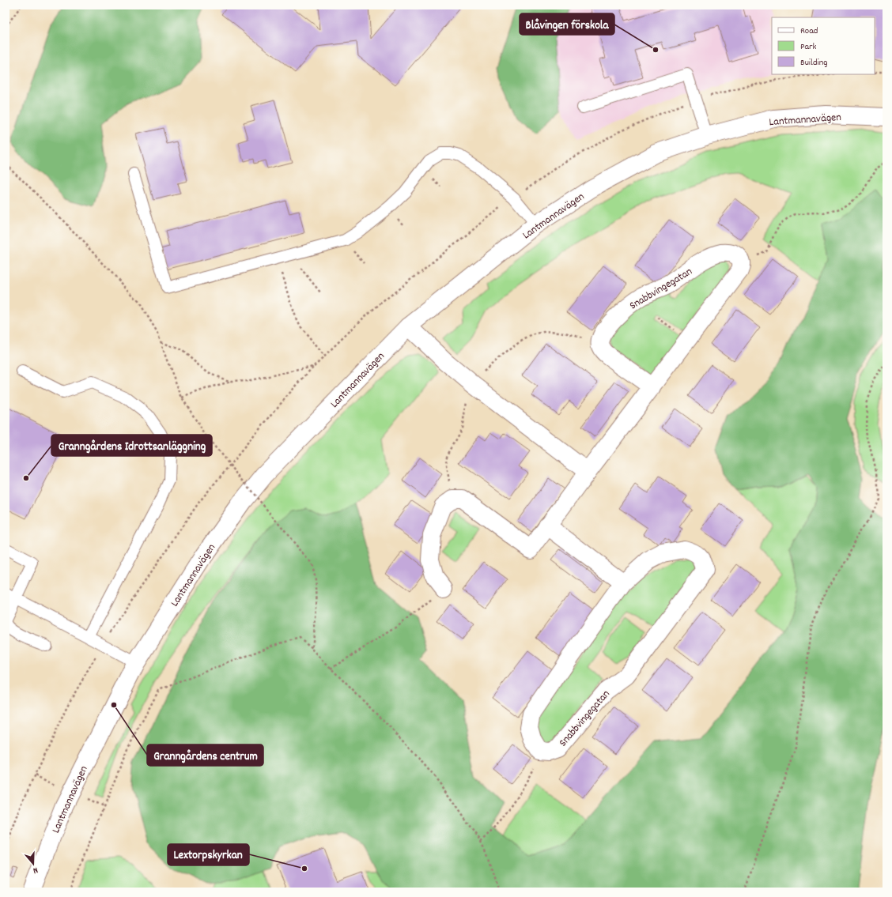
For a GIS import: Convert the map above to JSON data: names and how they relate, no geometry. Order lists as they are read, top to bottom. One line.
{"streets":{"street":["Lantmannavägen","Snabbvingegatan"]},"places":["Blåvingen förskola","Granngårdens Idrottsanläggning","Granngårdens centrum","Lextorpskyrkan"],"legend":["Road","Park","Building"],"north":"bottom"}
